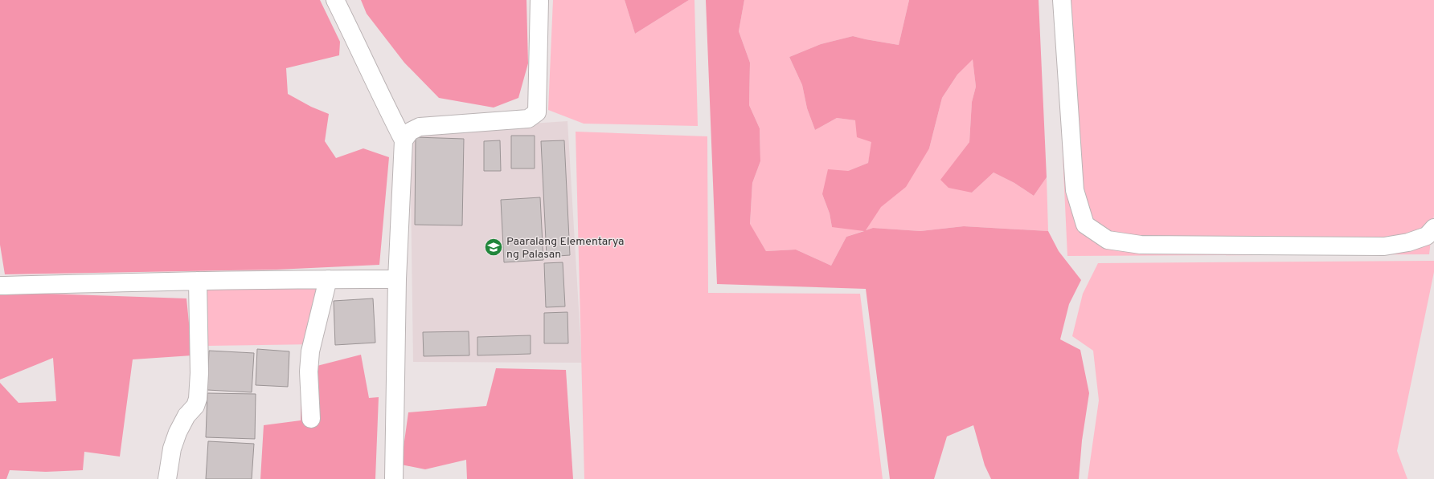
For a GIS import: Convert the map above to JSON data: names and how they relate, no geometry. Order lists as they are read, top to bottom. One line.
{"places":{"school or university":["Paaralang Elementarya ng Palasan"]}}
